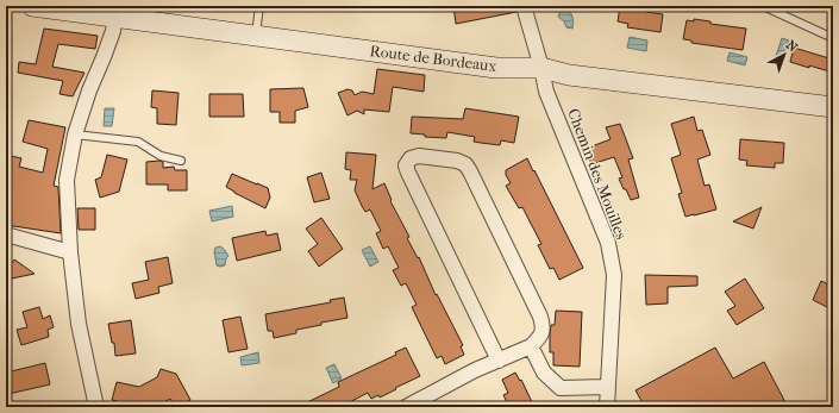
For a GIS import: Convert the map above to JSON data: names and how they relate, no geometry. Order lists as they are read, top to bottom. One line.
{"streets":{"main road":["Route de Bordeaux"],"street":["Chemin des Mouilles"]},"crossings":[["Route de Bordeaux","Chemin des Mouilles"]],"north":"top right"}
